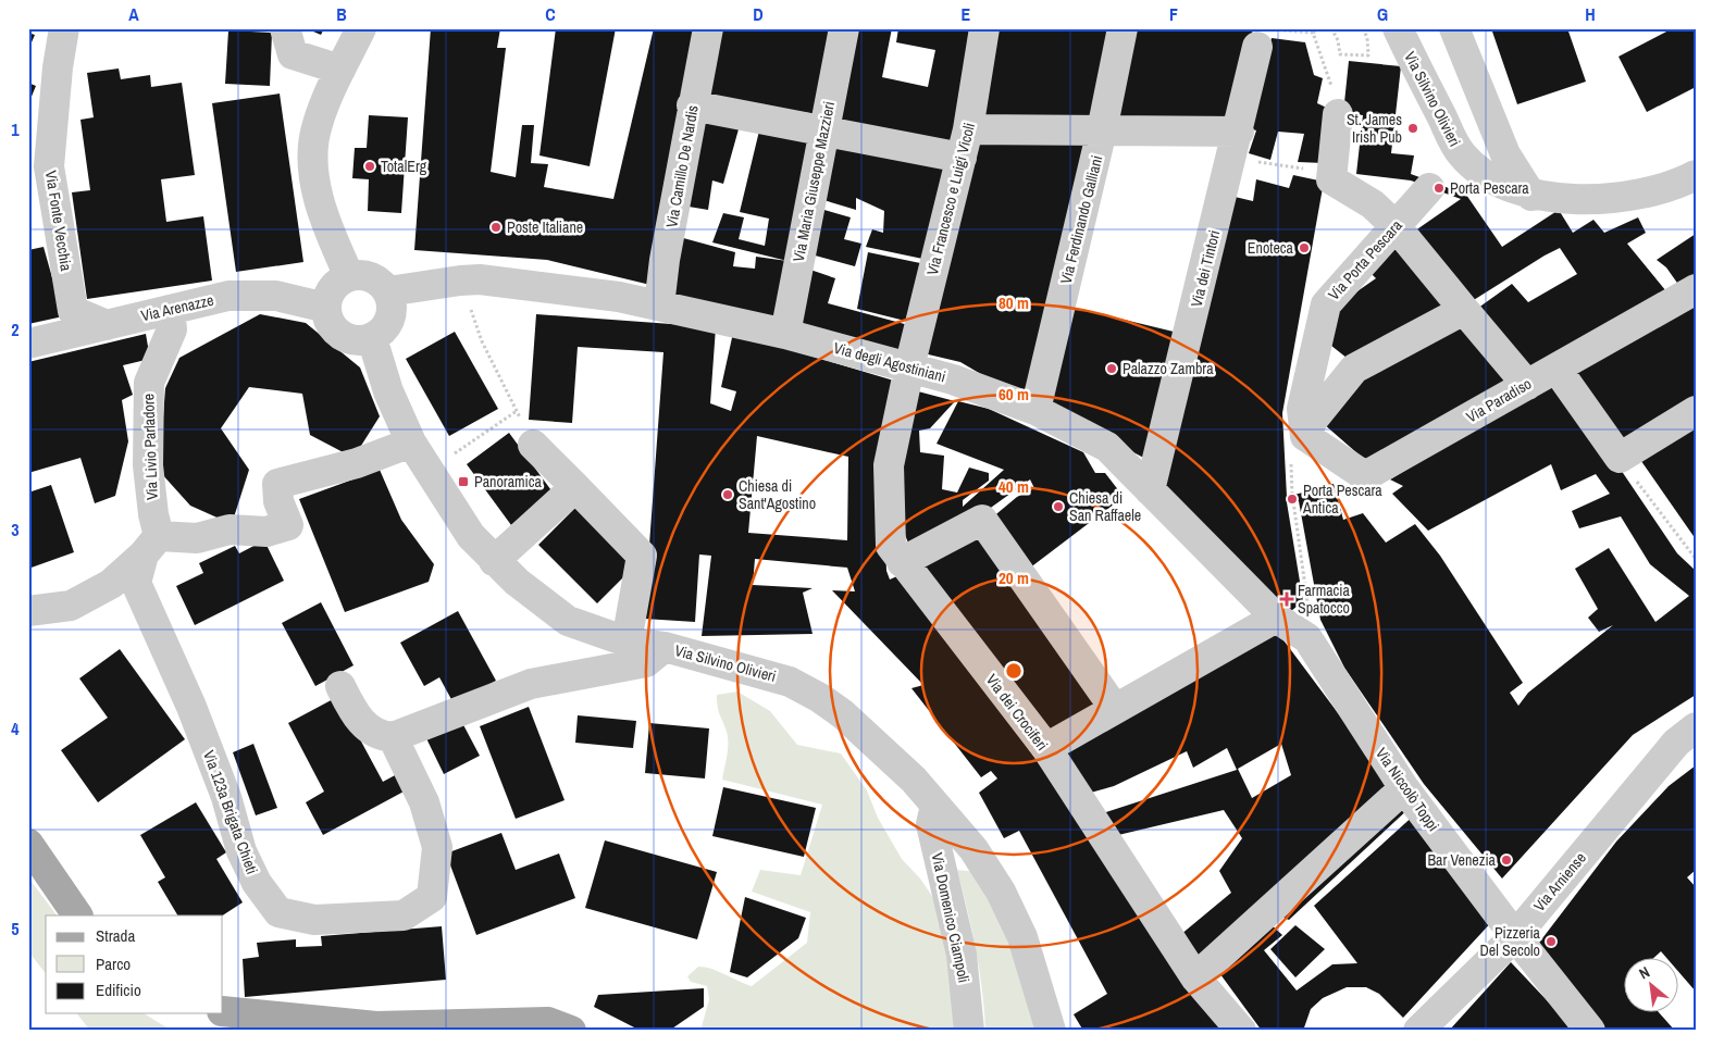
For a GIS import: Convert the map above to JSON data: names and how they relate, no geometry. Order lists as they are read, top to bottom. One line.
{"streets":{"street":["Via Silvino Olivieri","Via Camillo De Nardis","Via Maria Giuseppe Mazzieri","Via Francesco e Luigi Vicoli","Via Ferdinando Galliani","Via Fonte Vecchia","Via Porta Pescara","Via dei Tintori","Via Arenazze","Via degli Agostiniani","Via Paradiso","Via Livio Parladore","Via dei Crociferi","Via Niccolò Toppi","Via 123a Brigata Chieti","Via Arniense","Via Domenico Ciampoli"]},"crossings":[["Via Silvino Olivieri","Via Porta Pescara"],["Via Silvino Olivieri","Via Arenazze"],["Via Silvino Olivieri","Via degli Agostiniani"],["Via Silvino Olivieri","Via Domenico Ciampoli"],["Via Camillo De Nardis","Via degli Agostiniani"],["Via Maria Giuseppe Mazzieri","Via degli Agostiniani"],["Via Francesco e Luigi Vicoli","Via degli Agostiniani"],["Via Francesco e Luigi Vicoli","Via dei Crociferi"],["Via Ferdinando Galliani","Via degli Agostiniani"],["Via Fonte Vecchia","Via Arenazze"],["Via Porta Pescara","Via Paradiso"],["Via dei Tintori","Via degli Agostiniani"],["Via Arenazze","Via degli Agostiniani"],["Via Arenazze","Via Livio Parladore"],["Via degli Agostiniani","Via dei Crociferi"],["Via degli Agostiniani","Via Niccolò Toppi"],["Via Livio Parladore","Via 123a Brigata Chieti"],["Via Niccolò Toppi","Via Arniense"]],"places":{"other":["St. James Irish Pub","TotalErg","Porta Pescara","Poste Italiane","Enoteca","Palazzo Zambra","Chiesa di Sant'Agostino","Porta Pescara Antica","Chiesa di San Raffaele","Bar Venezia","Pizzeria Del Secolo"],"transit":["Panoramica"],"health":["Farmacia Spatocco"]},"legend":["Strada","Parco","Edificio"],"north":"top left","grid":{"columns":["A","B","C","D","E","F","G","H"],"rows":["1","2","3","4","5"]},"rings":["80 m","60 m","40 m","20 m"]}
